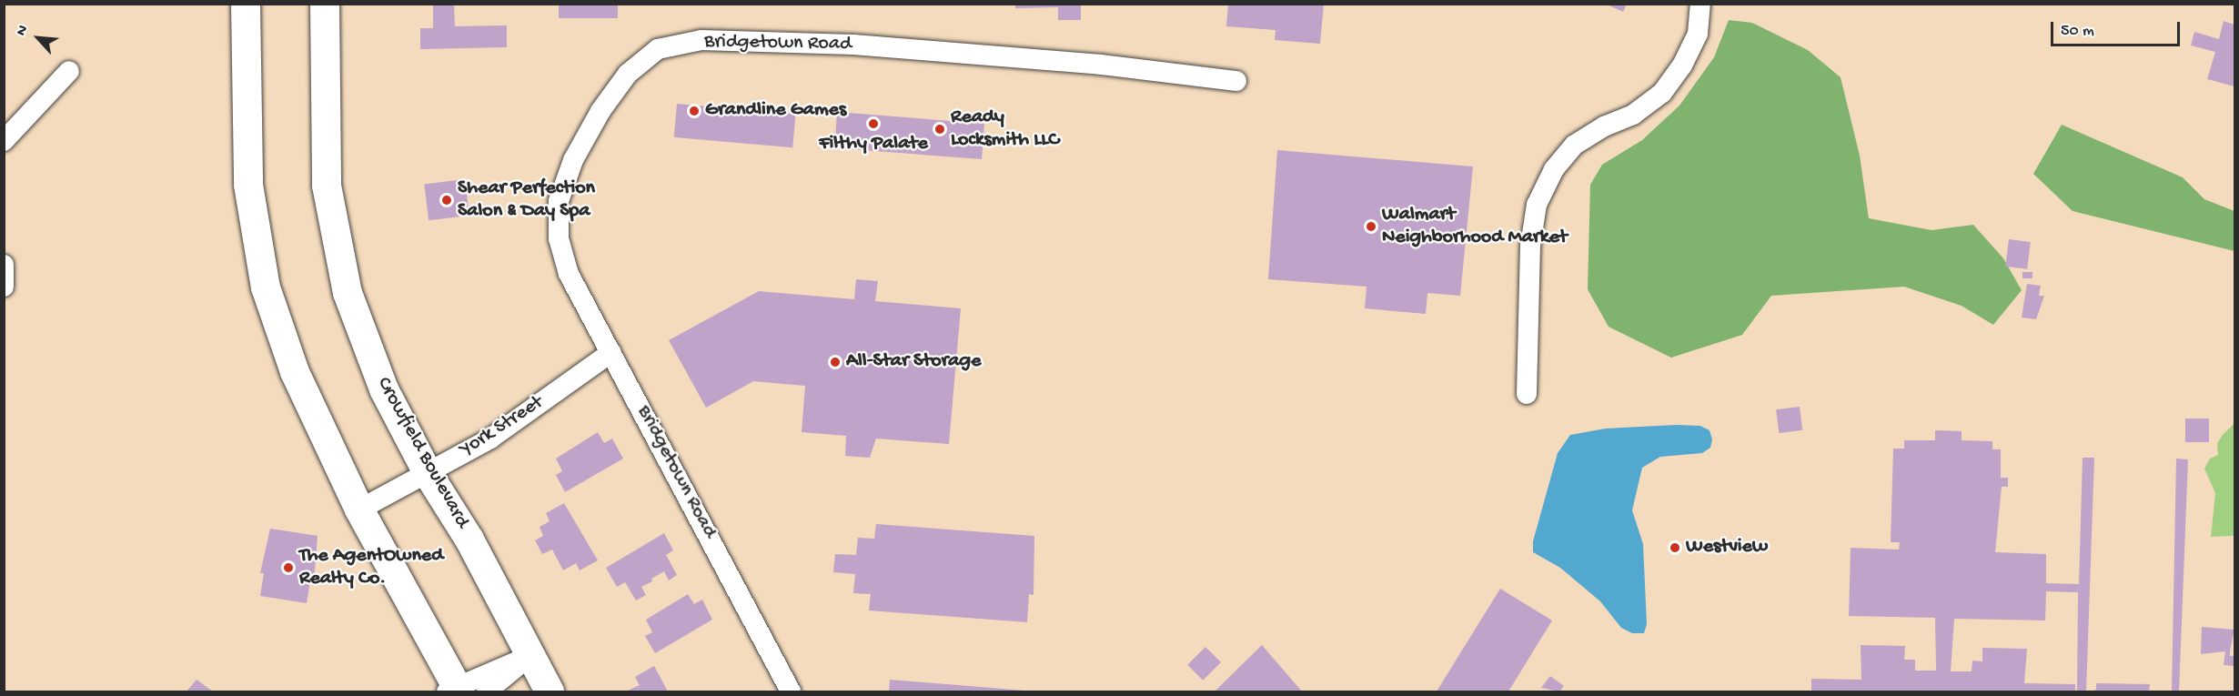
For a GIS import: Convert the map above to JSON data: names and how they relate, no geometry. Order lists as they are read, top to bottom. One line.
{"streets":{"main road":["Crowfield Boulevard"],"street":["Bridgetown Road","York Street"]},"crossings":[["Bridgetown Road","York Street"],["York Street","Crowfield Boulevard"]],"places":["Grandline Games","Filthy Palate","Ready Locksmith LLC","Shear Perfection Salon & Day Spa","Walmart Neighborhood Market","All-Star Storage","Westview","The AgentOwned Realty Co."],"scale_bar":"50 m","north":"top left"}
